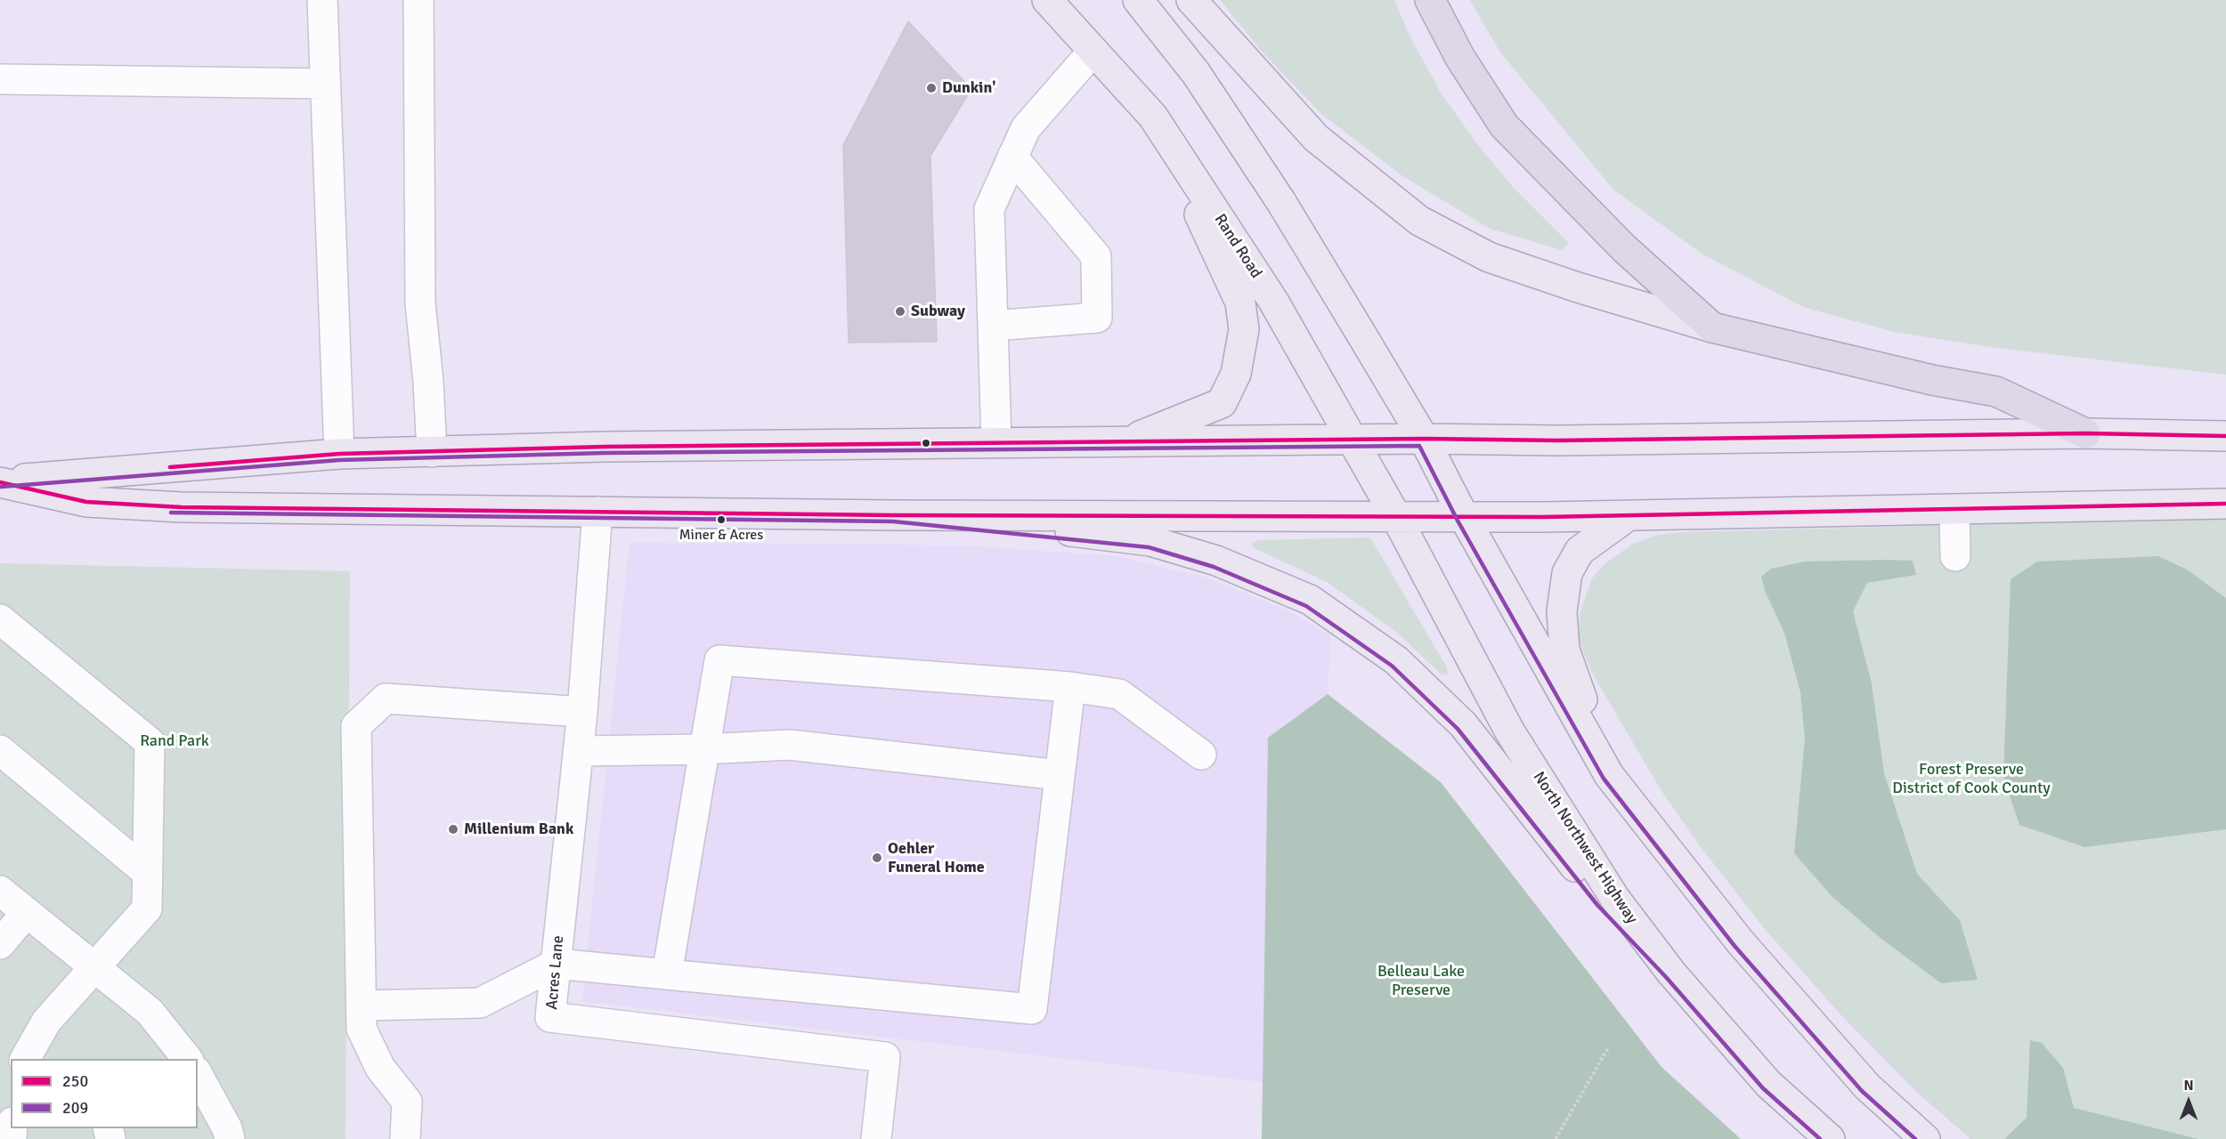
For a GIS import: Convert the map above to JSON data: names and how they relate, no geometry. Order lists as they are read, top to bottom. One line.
{"streets":{"main road":["Rand Road","North Northwest Highway"],"street":["Acres Lane"]},"crossings":[["Rand Road","North Northwest Highway"]],"parks":["Rand Park","Forest Preserve District of Cook County","Belleau Lake Preserve"],"places":["Dunkin'","Subway","Miner & Acres","Millenium Bank","Oehler Funeral Home"],"lines":["transit line 250","transit line 209"],"legend":["250","209"],"north":"top"}
